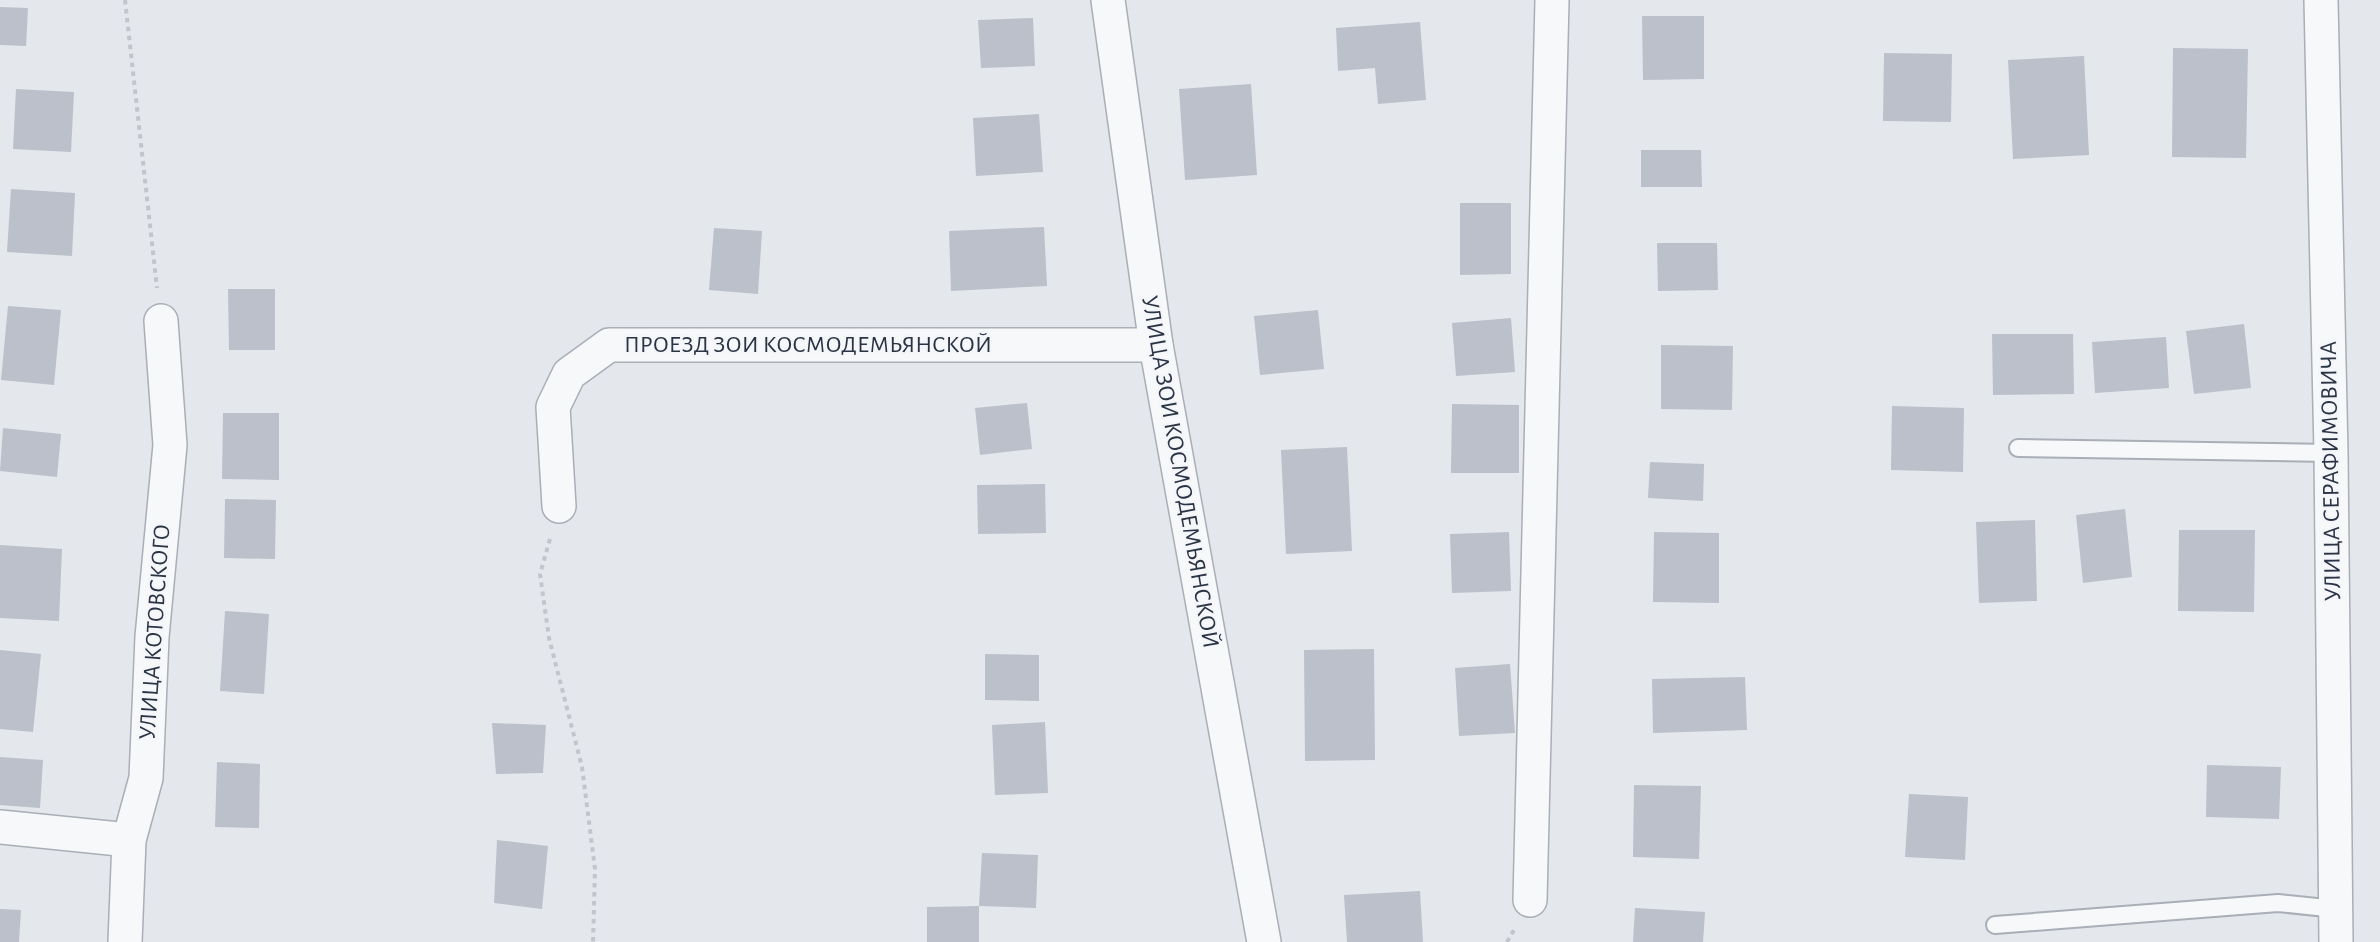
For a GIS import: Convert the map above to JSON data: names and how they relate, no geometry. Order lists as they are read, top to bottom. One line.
{"streets":{"street":["ПРОЕЗД ЗОИ КОСМОДЕМЬЯНСКОЙ","УЛИЦА СЕРАФИМОВИЧА","УЛИЦА ЗОИ КОСМОДЕМЬЯНСКОЙ","УЛИЦА КОТОВСКОГО"]},"crossings":[["ПРОЕЗД ЗОИ КОСМОДЕМЬЯНСКОЙ","УЛИЦА ЗОИ КОСМОДЕМЬЯНСКОЙ"]]}
